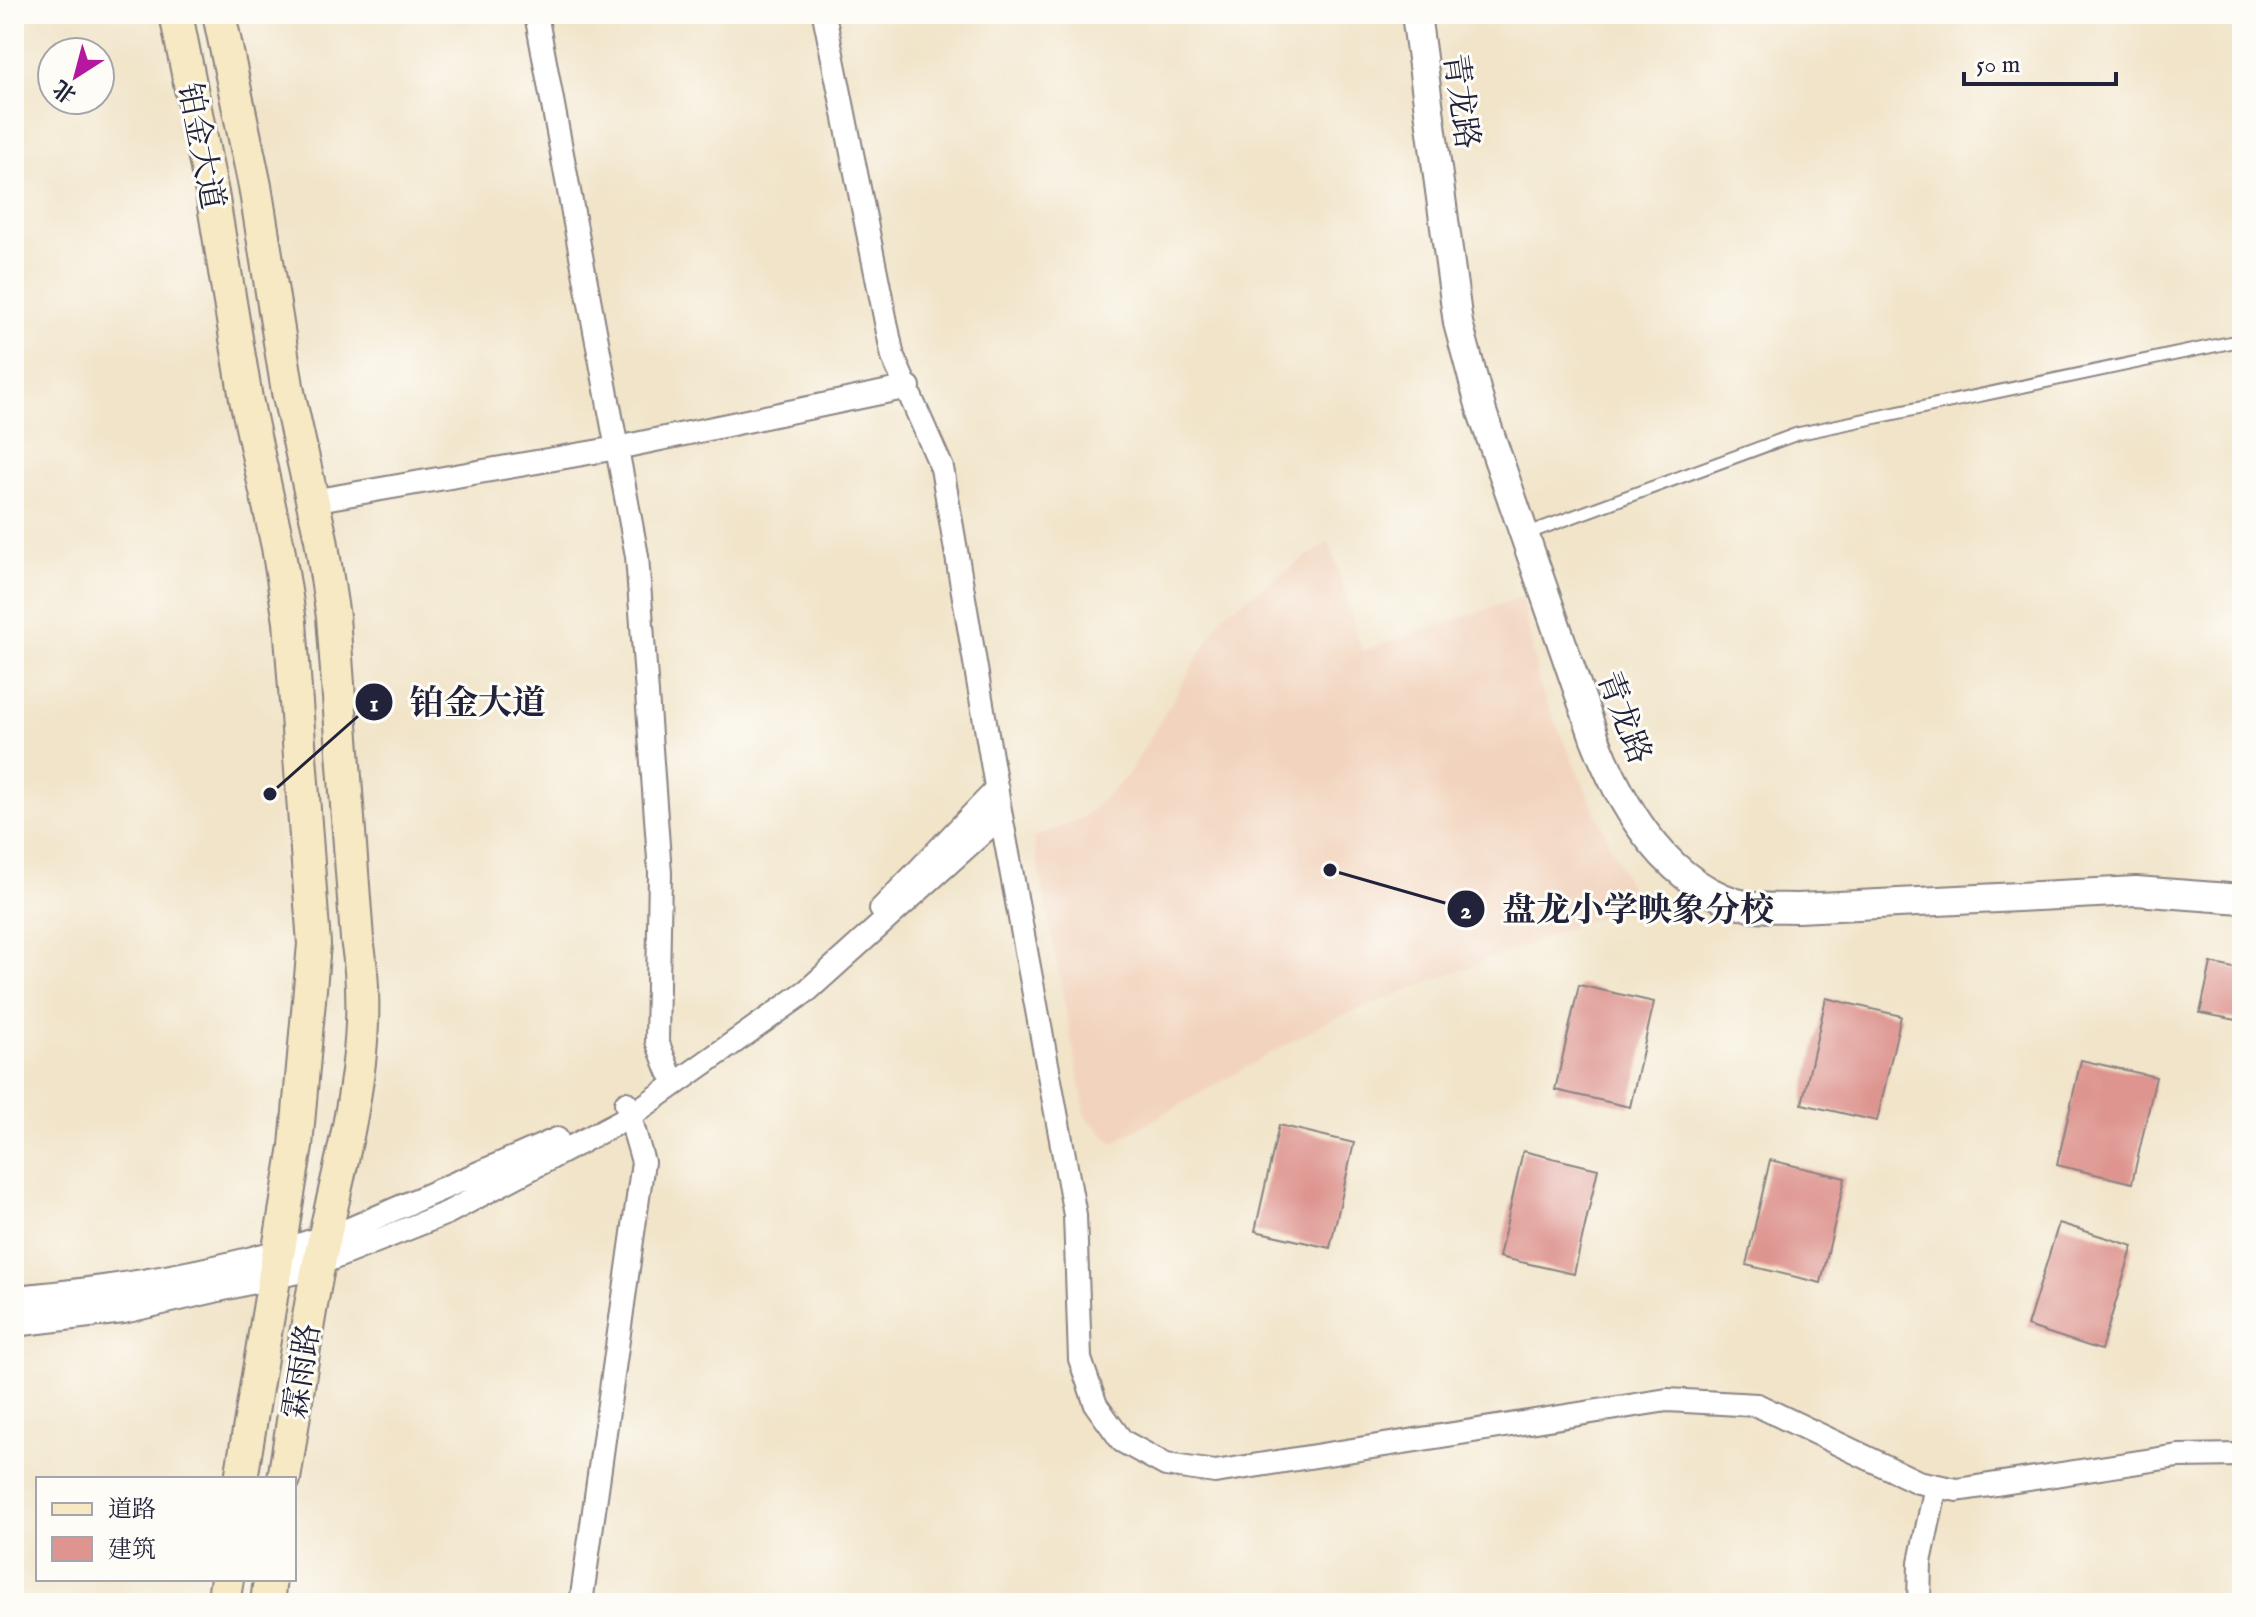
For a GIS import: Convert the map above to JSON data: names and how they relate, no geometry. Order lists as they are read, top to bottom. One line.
{"streets":{"main road":["铂金大道","霖雨路"],"street":["青龙路"]},"crossings":[["铂金大道","霖雨路"]],"places":["铂金大道","盘龙小学映象分校"],"legend":["道路","建筑"],"scale_bar":"50 m","north":"bottom left"}
